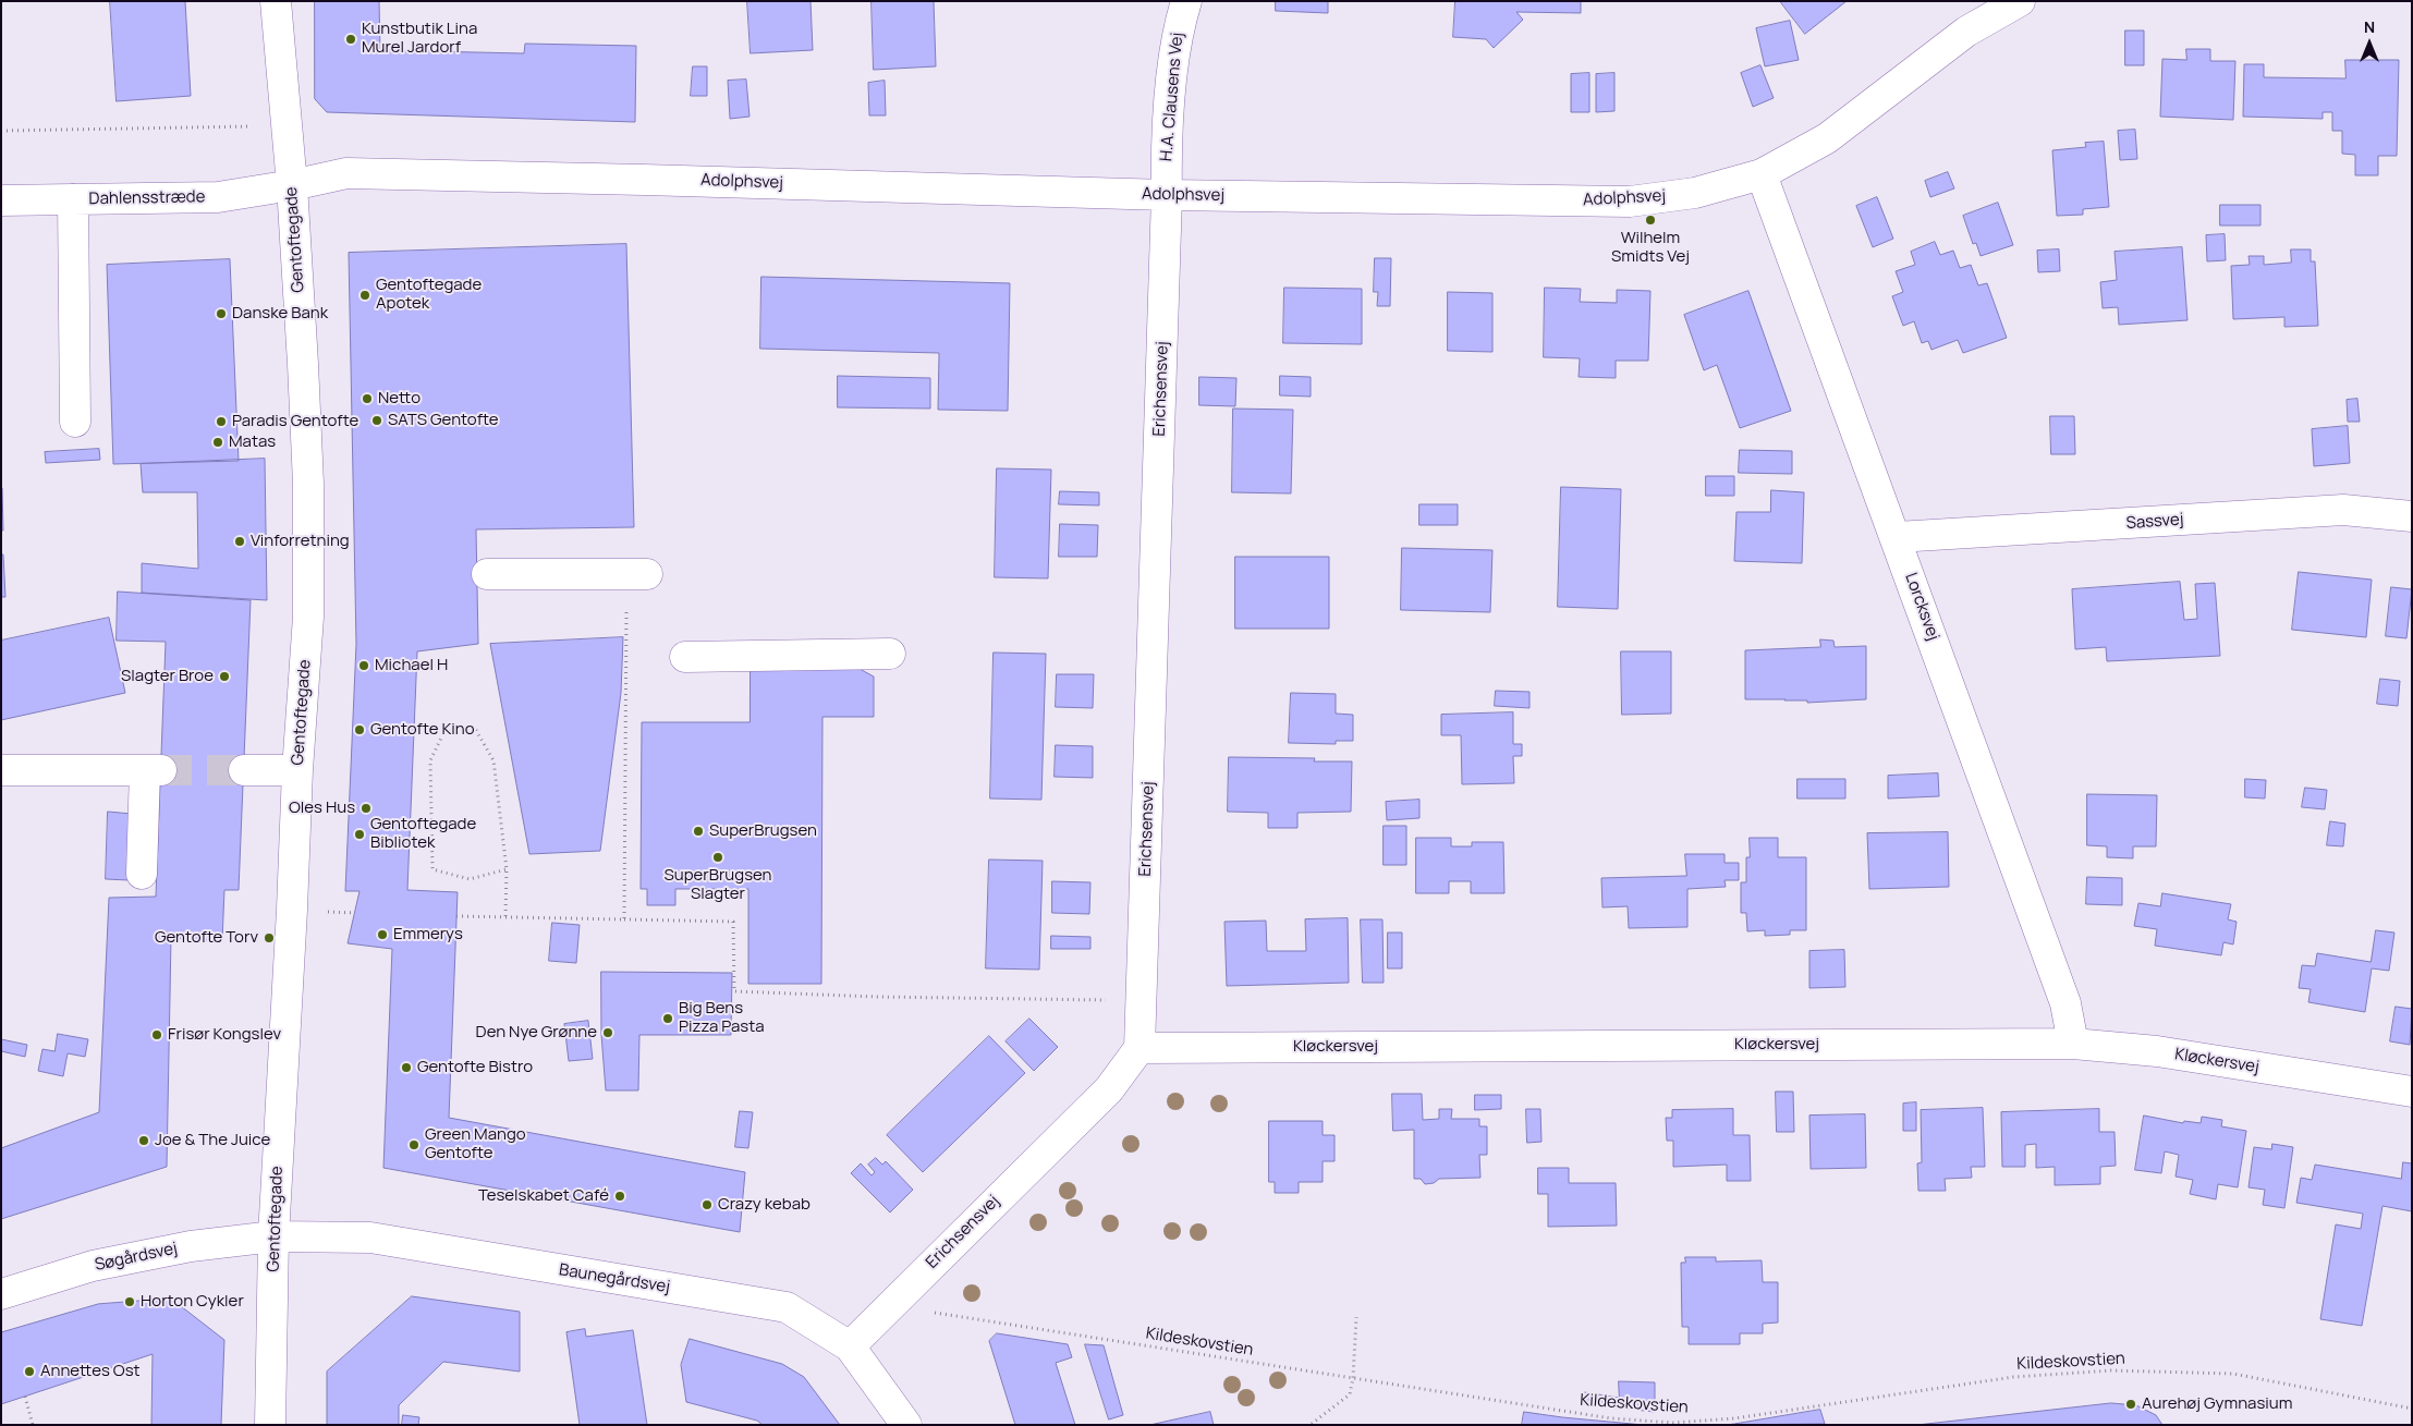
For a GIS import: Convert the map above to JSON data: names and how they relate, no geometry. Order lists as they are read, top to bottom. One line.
{"streets":{"street":["H.A. Clausens Vej","Adolphsvej","Dahlensstræde","Gentoftegade","Erichsensvej","Sassvej","Lorcksvej","Kløckersvej","Søgårdsvej","Baunegårdsvej"],"path":["Kildeskovstien"]},"crossings":[["H.A. Clausens Vej","Adolphsvej"],["H.A. Clausens Vej","Erichsensvej"],["Adolphsvej","Dahlensstræde"],["Adolphsvej","Gentoftegade"],["Adolphsvej","Erichsensvej"],["Adolphsvej","Lorcksvej"],["Dahlensstræde","Gentoftegade"],["Gentoftegade","Søgårdsvej"],["Gentoftegade","Baunegårdsvej"],["Erichsensvej","Kløckersvej"],["Erichsensvej","Baunegårdsvej"],["Erichsensvej","Kildeskovstien"],["Sassvej","Lorcksvej"],["Lorcksvej","Kløckersvej"],["Søgårdsvej","Baunegårdsvej"]],"places":["Kunstbutik Lina Murel Jardorf","Wilhelm Smidts Vej","Gentoftegade Apotek","Danske Bank","Netto","SATS Gentofte","Paradis Gentofte","Matas","Vinforretning","Michael H","Slagter Broe","Gentofte Kino","Oles Hus","SuperBrugsen","Gentoftegade Bibliotek","SuperBrugsen Slagter","Emmerys","Gentofte Torv","Big Bens Pizza Pasta","Den Nye Grønne","Frisør Kongslev","Gentofte Bistro","Joe & The Juice","Green Mango Gentofte","Teselskabet Café","Crazy kebab","Horton Cykler","Annettes Ost","Aurehøj Gymnasium"],"north":"top"}
